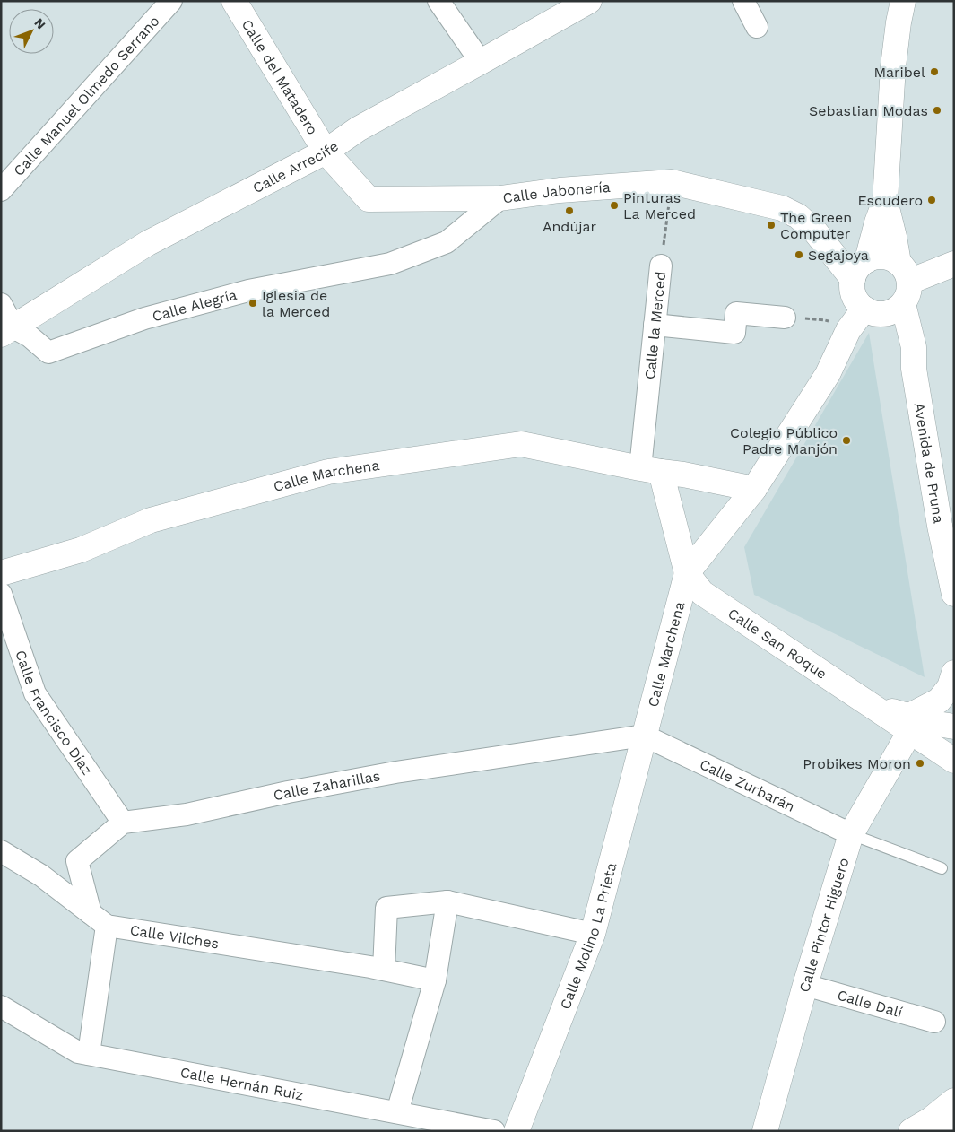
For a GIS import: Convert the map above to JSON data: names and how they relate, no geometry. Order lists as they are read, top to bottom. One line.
{"streets":{"street":["Calle del Matadero","Calle Manuel Olmedo Serrano","Calle Arrecife","Calle Jabonería","Calle Alegría","Calle la Merced","Avenida de Pruna","Calle Marchena","Calle San Roque","Calle Francisco Díaz","Calle Zurbarán","Calle Zaharillas","Calle Pintor Higuero","Calle Molino La Prieta","Calle Vilches","Calle Dalí","Calle Hernán Ruiz"]},"crossings":[["Calle del Matadero","Calle Arrecife"],["Calle del Matadero","Calle Jabonería"],["Calle Arrecife","Calle Jabonería"],["Calle Arrecife","Calle Alegría"],["Calle Jabonería","Calle Alegría"],["Calle Jabonería","Calle la Merced"],["Calle Jabonería","Avenida de Pruna"],["Calle la Merced","Calle Marchena"],["Calle Marchena","Calle San Roque"],["Calle Marchena","Calle Zurbarán"],["Calle Marchena","Calle Zaharillas"],["Calle Marchena","Calle Molino La Prieta"],["Calle San Roque","Calle Pintor Higuero"],["Calle Francisco Díaz","Calle Zaharillas"],["Calle Zurbarán","Calle Zaharillas"],["Calle Zurbarán","Calle Pintor Higuero"],["Calle Zurbarán","Calle Molino La Prieta"],["Calle Zaharillas","Calle Molino La Prieta"],["Calle Pintor Higuero","Calle Dalí"]],"places":["Maribel","Sebastian Modas","Escudero","Pinturas La Merced","Andújar","The Green Computer","Segajoya","Iglesia de la Merced","Colegio Público Padre Manjón","Probikes Moron"],"north":"top right"}
